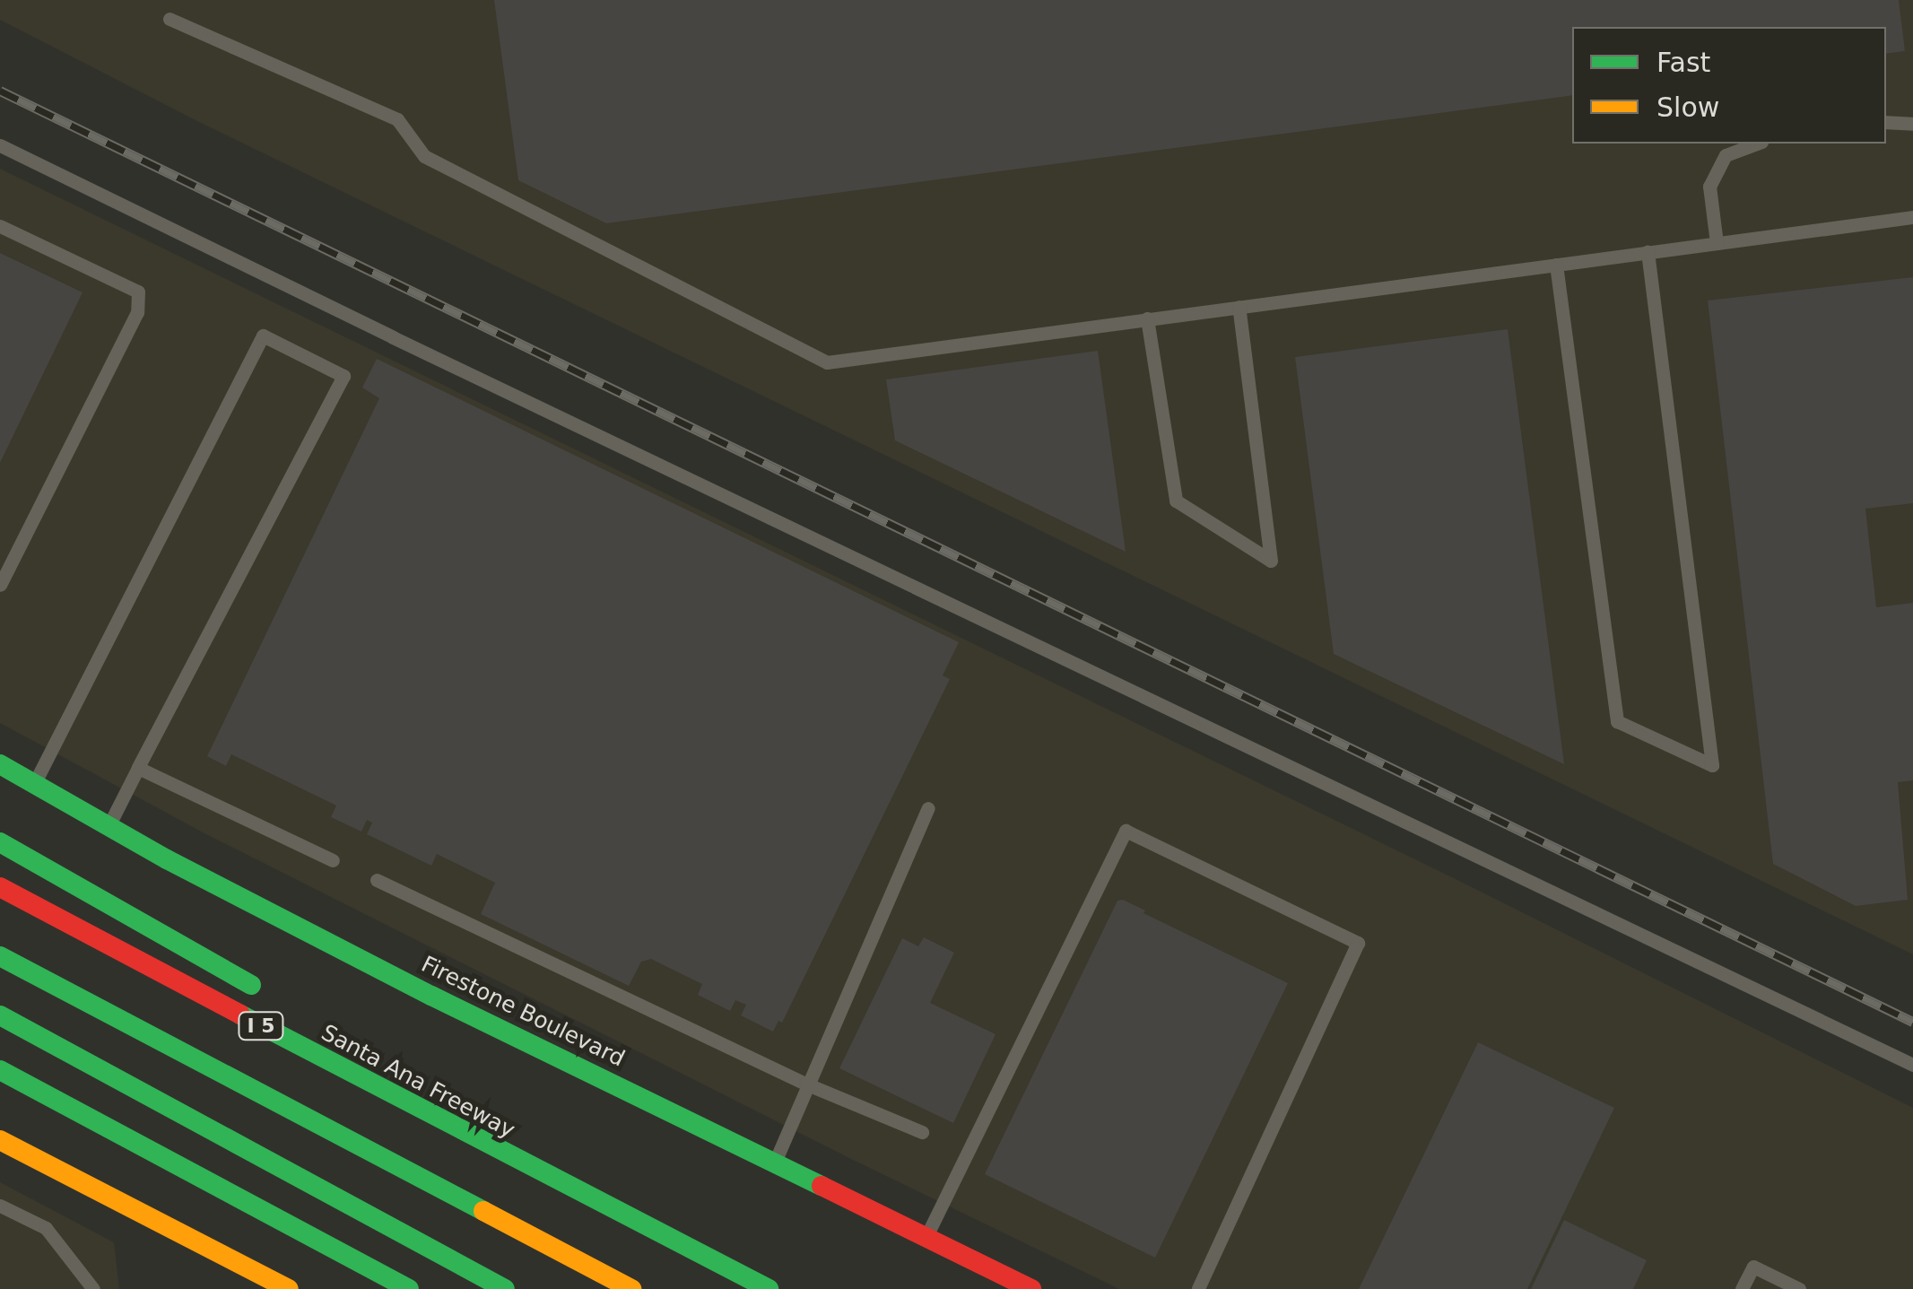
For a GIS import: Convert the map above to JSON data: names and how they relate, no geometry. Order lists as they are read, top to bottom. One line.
{"streets":{"main road":["Firestone Boulevard","I 5","Santa Ana Freeway"]},"legend":["Fast","Slow"]}
